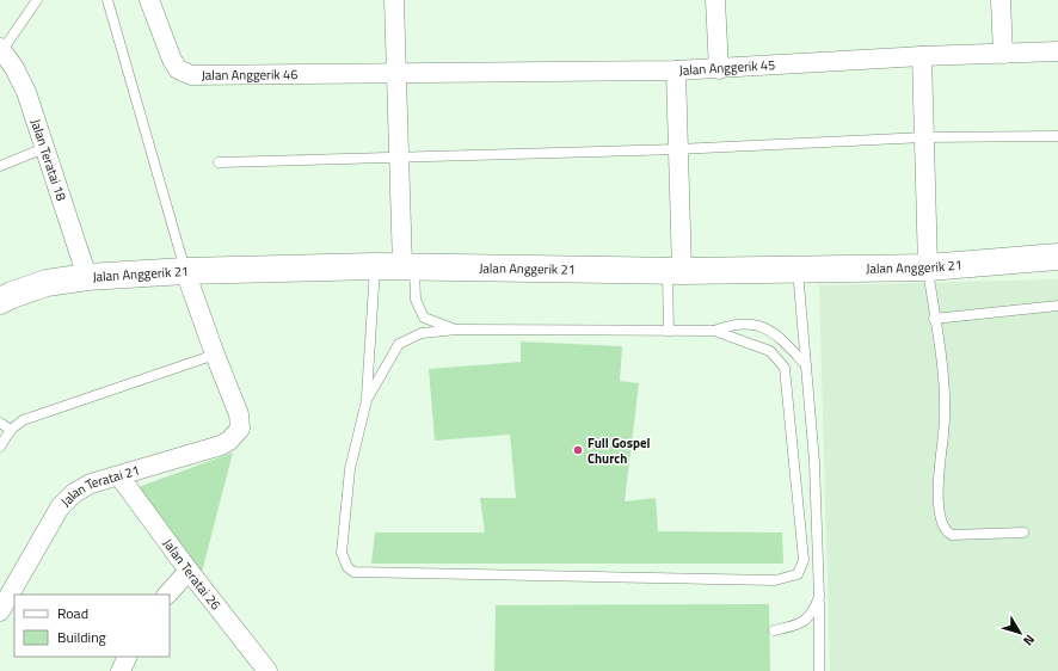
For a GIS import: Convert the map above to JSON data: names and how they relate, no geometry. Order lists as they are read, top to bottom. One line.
{"streets":{"street":["Jalan Anggerik 45","Jalan Anggerik 46","Jalan Teratai 18","Jalan Anggerik 21","Jalan Teratai 21","Jalan Teratai 26"]},"crossings":[["Jalan Anggerik 45","Jalan Anggerik 46"],["Jalan Teratai 18","Jalan Anggerik 21"],["Jalan Teratai 21","Jalan Teratai 26"]],"places":["Full Gospel Church"],"legend":["Road","Building"],"north":"bottom right"}
